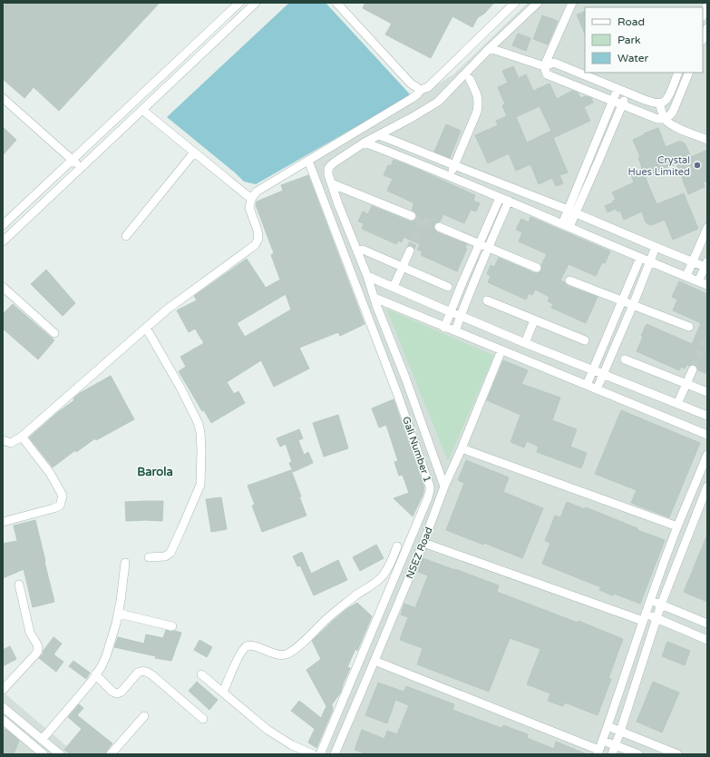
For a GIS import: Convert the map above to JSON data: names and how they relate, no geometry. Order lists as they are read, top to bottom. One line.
{"streets":{"street":["Gali Number 1","NSEZ Road"]},"districts":["Barola"],"places":["Crystal Hues Limited"],"legend":["Road","Park","Water"]}
